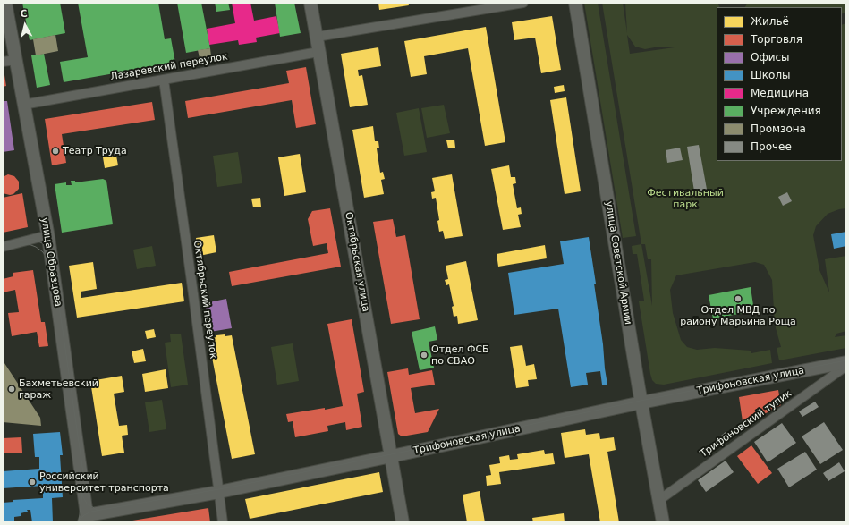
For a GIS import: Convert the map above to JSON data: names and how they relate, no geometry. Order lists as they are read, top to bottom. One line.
{"streets":{"street":["Лазаревский переулок","улица Образцова","Октябрьская улица","улица Советской Армии","Октябрьский переулок","Трифоновская улица","Трифоновский тупик"]},"crossings":[["Лазаревский переулок","улица Образцова"],["Лазаревский переулок","Октябрьская улица"],["Лазаревский переулок","Октябрьский переулок"],["улица Образцова","Трифоновская улица"],["Октябрьская улица","Трифоновская улица"],["улица Советской Армии","Трифоновская улица"],["улица Советской Армии","Трифоновский тупик"],["Октябрьский переулок","Трифоновская улица"]],"parks":["Фестивальный парк"],"places":["Театр Труда","Отдел МВД по району Марьина Роща","Отдел ФСБ по СВАО","Бахметьевский гараж","Российский университет транспорта"],"legend":["Жильё","Торговля","Офисы","Школы","Медицина","Учреждения","Промзона","Прочее"],"north":"top"}
